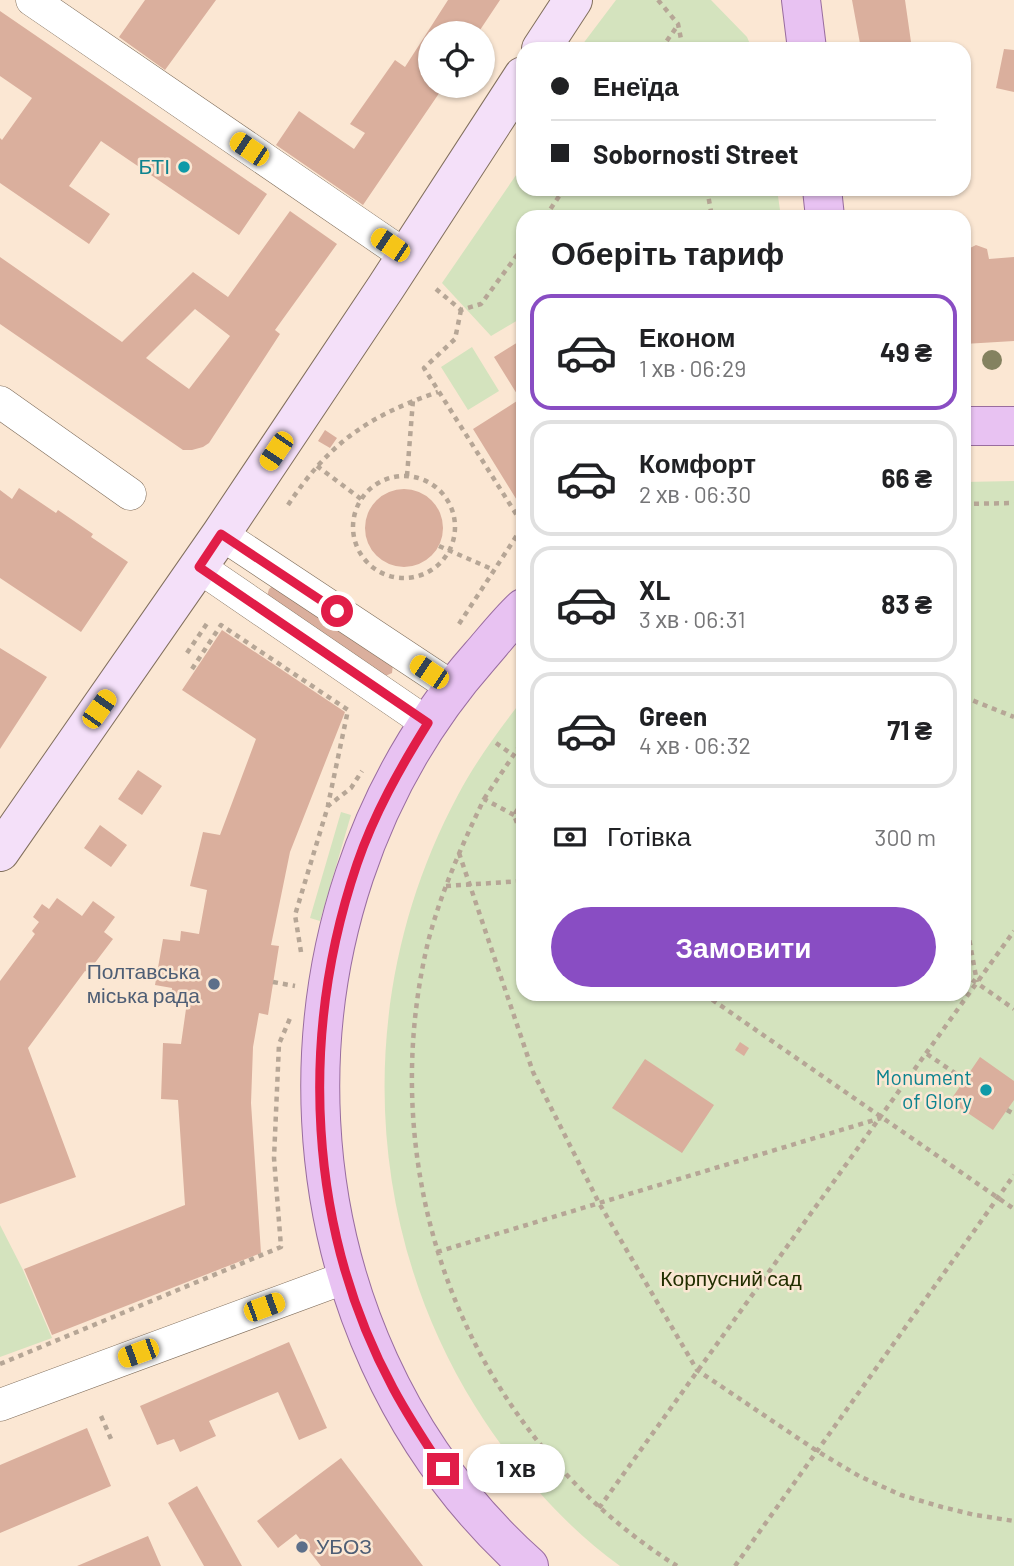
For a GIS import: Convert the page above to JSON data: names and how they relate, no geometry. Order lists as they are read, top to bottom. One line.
{"parks":["Корпусний сад"],"places":["БТІ","Полтавська міська рада","Monument of Glory","УБОЗ"],"page":{"banner":["Енеїда","Sobornosti Street"],"heading":"Оберіть тариф","list":[{"name":"Економ","note":"1 хв · 06:29","value":"49 ₴"},{"name":"Комфорт","note":"2 хв · 06:30","value":"66 ₴"},{"name":"XL","note":"3 хв · 06:31","value":"83 ₴"},{"name":"Green","note":"4 хв · 06:32","value":"71 ₴"}],"pay":["Готівка","300 m"],"buttons":"Замовити","bubble":"1 хв"}}
